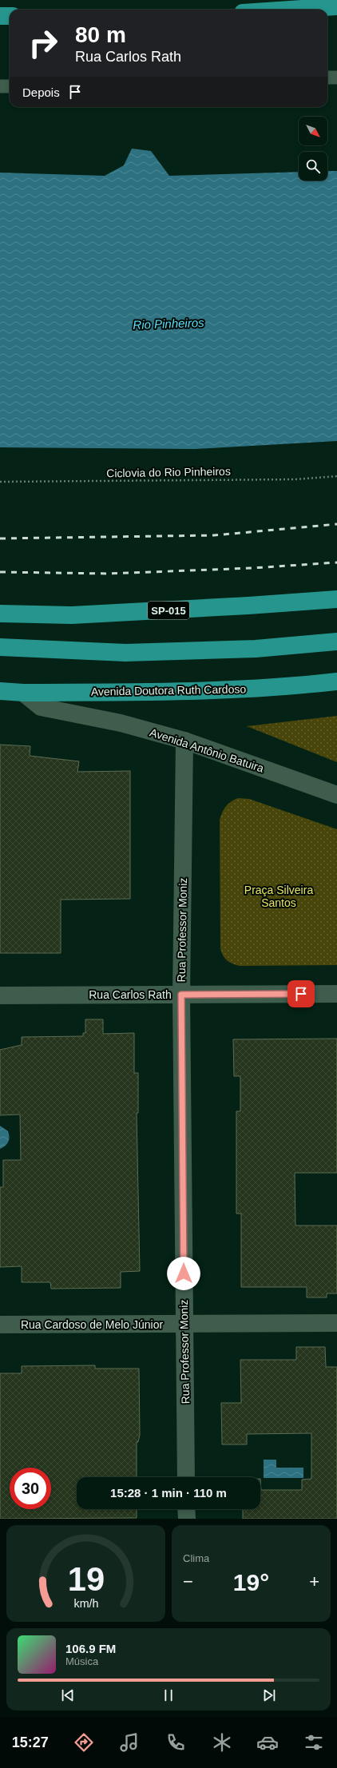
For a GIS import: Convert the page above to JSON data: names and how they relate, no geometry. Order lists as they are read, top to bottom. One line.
{"streets":{"highway":["SP-015","Avenida Doutora Ruth Cardoso"],"street":["Avenida Antônio Batuira","Rua Professor Moniz","Rua Carlos Rath","Rua Cardoso de Melo Júnior"],"path":["Ciclovia do Rio Pinheiros"]},"crossings":[["Avenida Doutora Ruth Cardoso","Avenida Antônio Batuira"],["Avenida Antônio Batuira","Rua Professor Moniz"],["Rua Professor Moniz","Rua Carlos Rath"],["Rua Professor Moniz","Rua Cardoso de Melo Júnior"]],"water":["Rio Pinheiros"],"parks":["Praça Silveira Santos"],"north":"bottom right","page":{"turn":["80 m","Rua Carlos Rath"],"then":"Depois","limit":"30","trip":"15:28 · 1 min · 110 m","tile":"Clima","heat":["−","19°","+"],"song":["106.9 FM","Música"],"tabs":"15:27","gauge":["19","km/h"]}}
